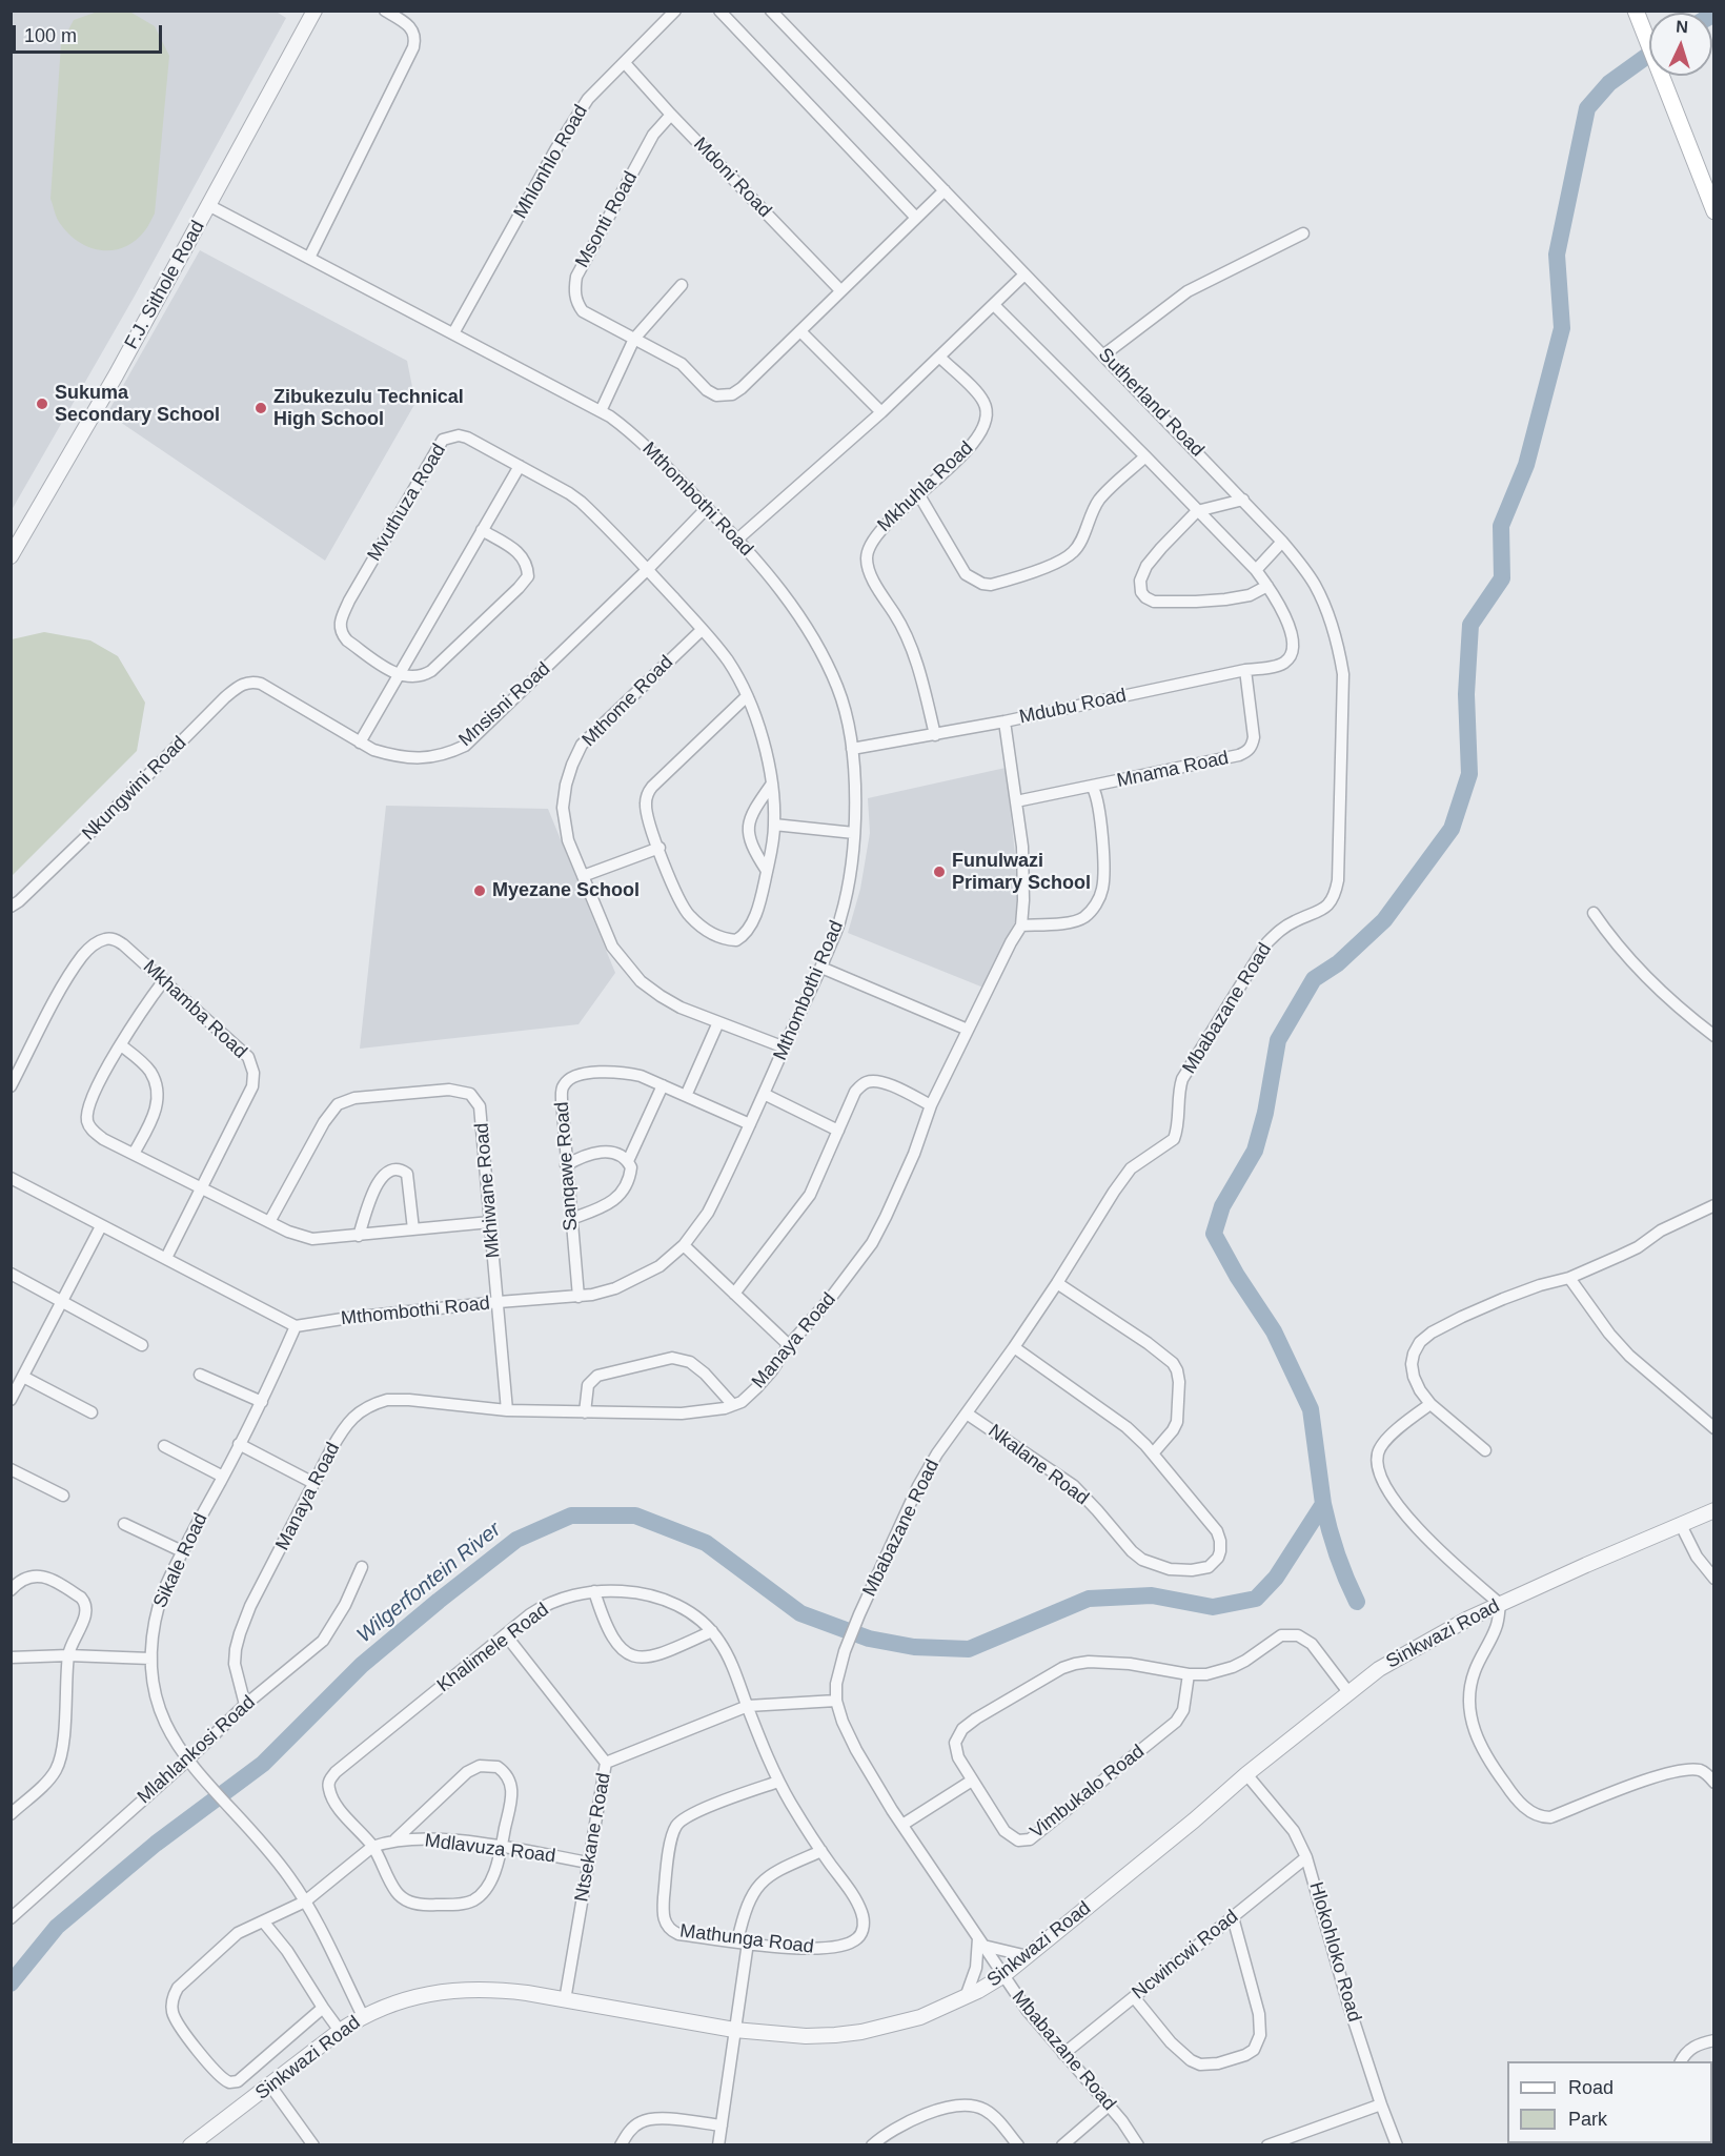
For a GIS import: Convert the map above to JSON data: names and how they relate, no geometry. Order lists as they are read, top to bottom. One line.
{"streets":{"street":["Mhlonhlo Road","Mdoni Road","Msonti Road","F.J. Sithole Road","Sutherland Road","Mkhuhla Road","Mthombothi Road","Mvuthuza Road","Mthome Road","Mnsisni Road","Mdubu Road","Mnama Road","Nkungwini Road","Mbabazane Road","Mkhamba Road","Sanqawe Road","Mkhiwane Road","Manaya Road","Nkalane Road","Sikale Road","Sinkwazi Road","Khalimele Road","Mlahlankosi Road","Vimbukalo Road","Ntsekane Road","Mdlavuza Road","Mathunga Road","Hlokohloko Road","Ncwincwi Road"]},"crossings":[["Mhlonhlo Road","Mdoni Road"],["Mhlonhlo Road","Mthombothi Road"],["Mdoni Road","Msonti Road"],["Msonti Road","Sutherland Road"],["F.J. Sithole Road","Mthombothi Road"],["Sutherland Road","Mbabazane Road"],["Mkhuhla Road","Mdubu Road"],["Mthombothi Road","Mthome Road"],["Mthombothi Road","Mnsisni Road"],["Mthombothi Road","Mdubu Road"],["Mthombothi Road","Sanqawe Road"],["Mthombothi Road","Mkhiwane Road"],["Mthombothi Road","Sikale Road"],["Mvuthuza Road","Mthome Road"],["Mvuthuza Road","Mnsisni Road"],["Mnsisni Road","Nkungwini Road"],["Mdubu Road","Mnama Road"],["Mdubu Road","Manaya Road"],["Mnama Road","Manaya Road"],["Mbabazane Road","Nkalane Road"],["Mbabazane Road","Sinkwazi Road"],["Mbabazane Road","Ntsekane Road"],["Mbabazane Road","Ncwincwi Road"],["Mkhiwane Road","Manaya Road"],["Manaya Road","Mlahlankosi Road"],["Sikale Road","Sinkwazi Road"],["Sikale Road","Mlahlankosi Road"],["Sikale Road","Mdlavuza Road"],["Sinkwazi Road","Vimbukalo Road"],["Sinkwazi Road","Ntsekane Road"],["Sinkwazi Road","Hlokohloko Road"],["Khalimele Road","Ntsekane Road"],["Khalimele Road","Mdlavuza Road"],["Khalimele Road","Mathunga Road"],["Ntsekane Road","Mdlavuza Road"],["Ntsekane Road","Mathunga Road"],["Hlokohloko Road","Ncwincwi Road"]],"water":["Wilgerfontein River"],"places":["Sukuma Secondary School","Zibukezulu Technical High School","Funulwazi Primary School","Myezane School"],"legend":["Road","Park"],"scale_bar":"100 m","north":"top"}
